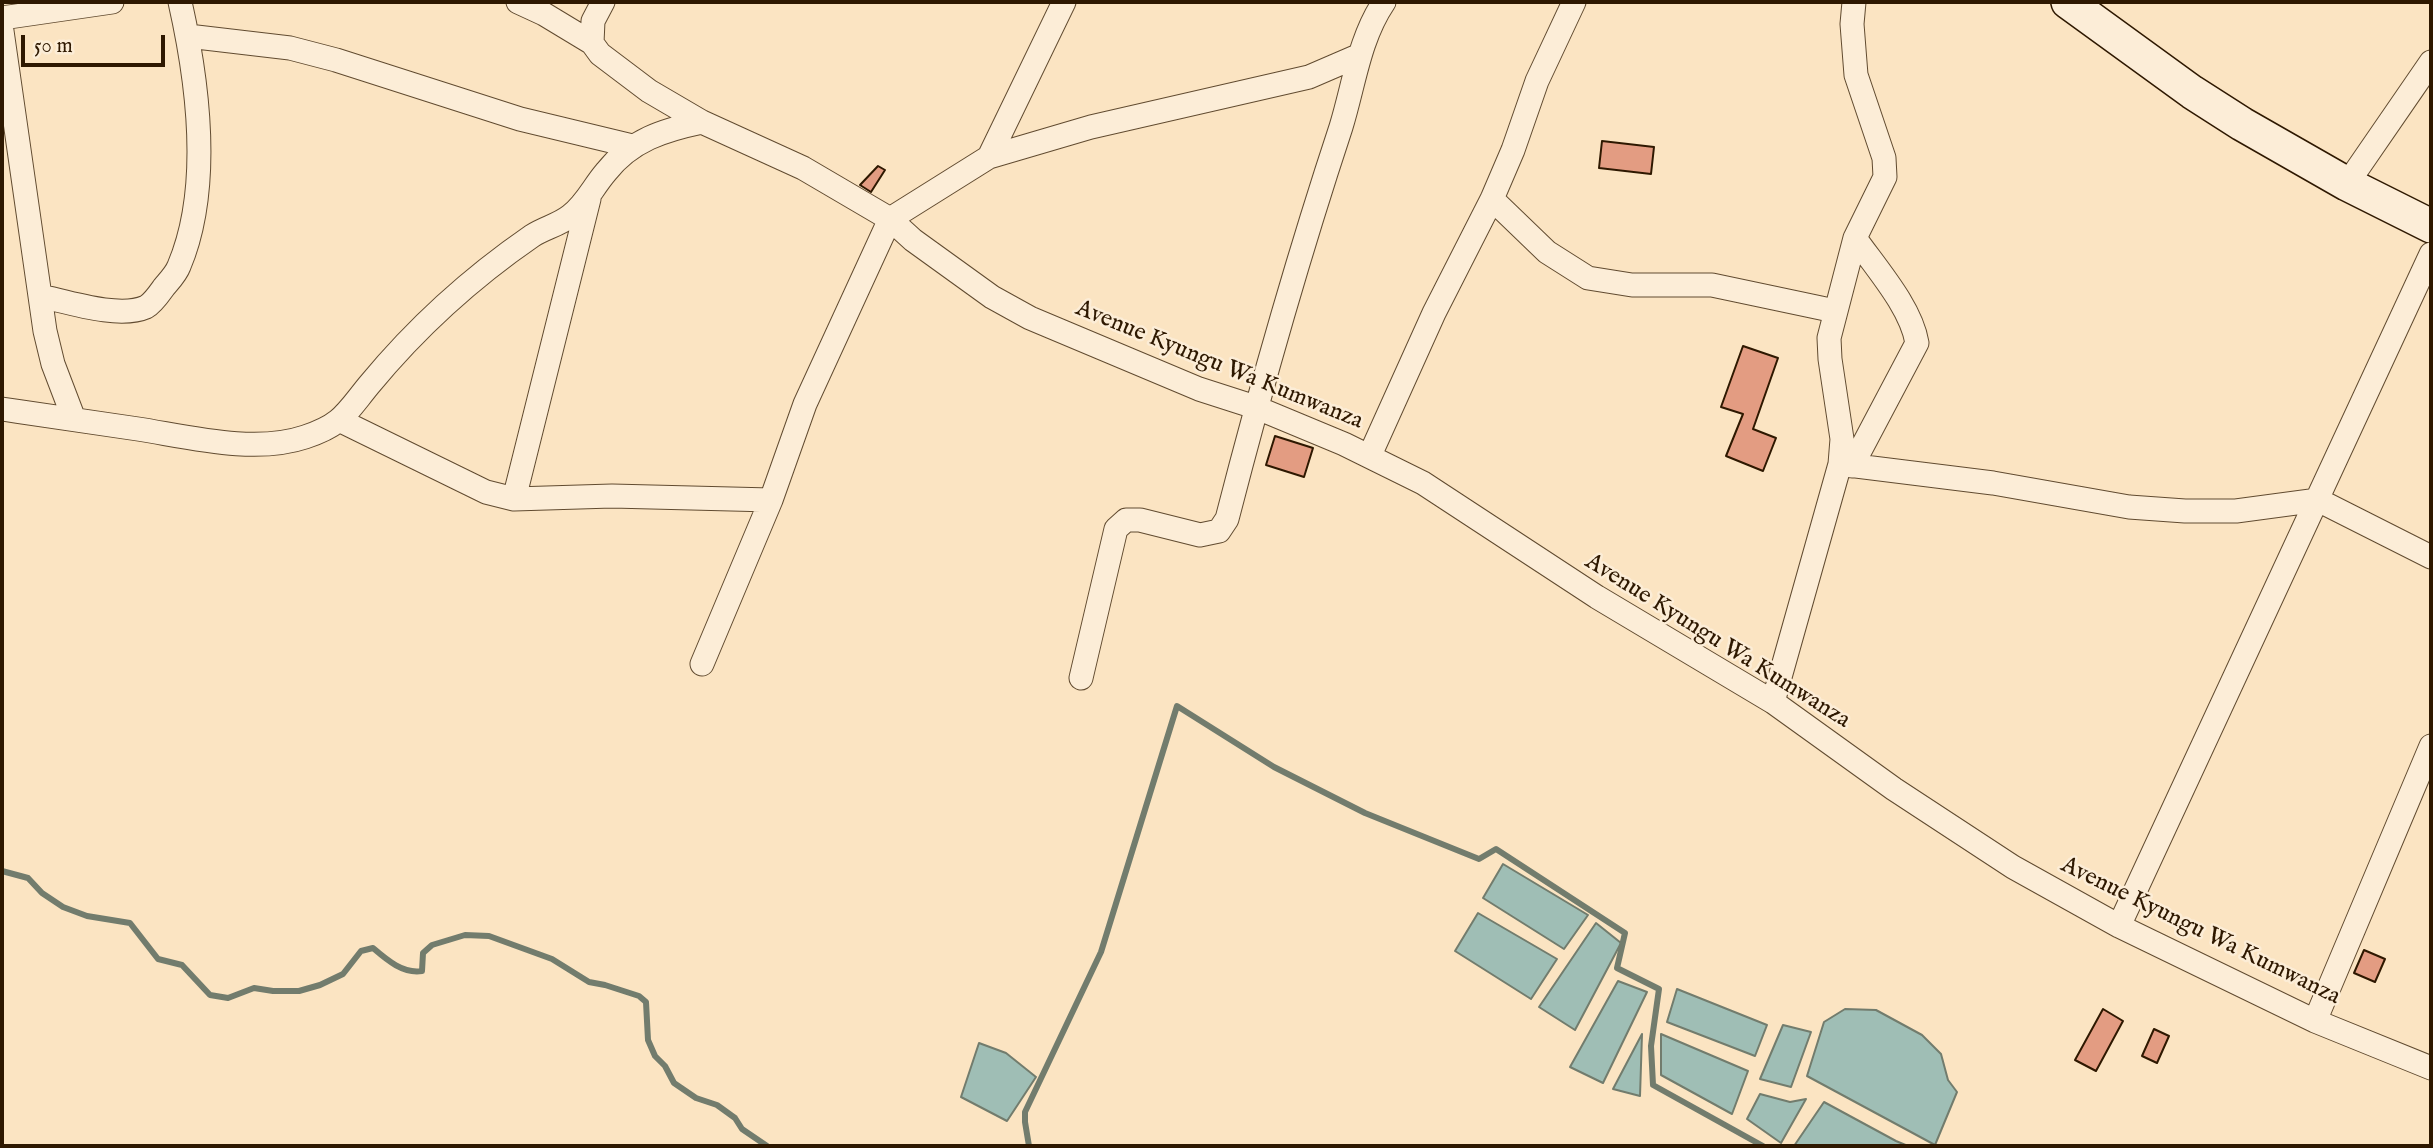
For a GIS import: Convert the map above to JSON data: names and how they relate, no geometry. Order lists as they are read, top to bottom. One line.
{"streets":{"street":["Avenue Kyungu Wa Kumwanza"]},"scale_bar":"50 m"}
